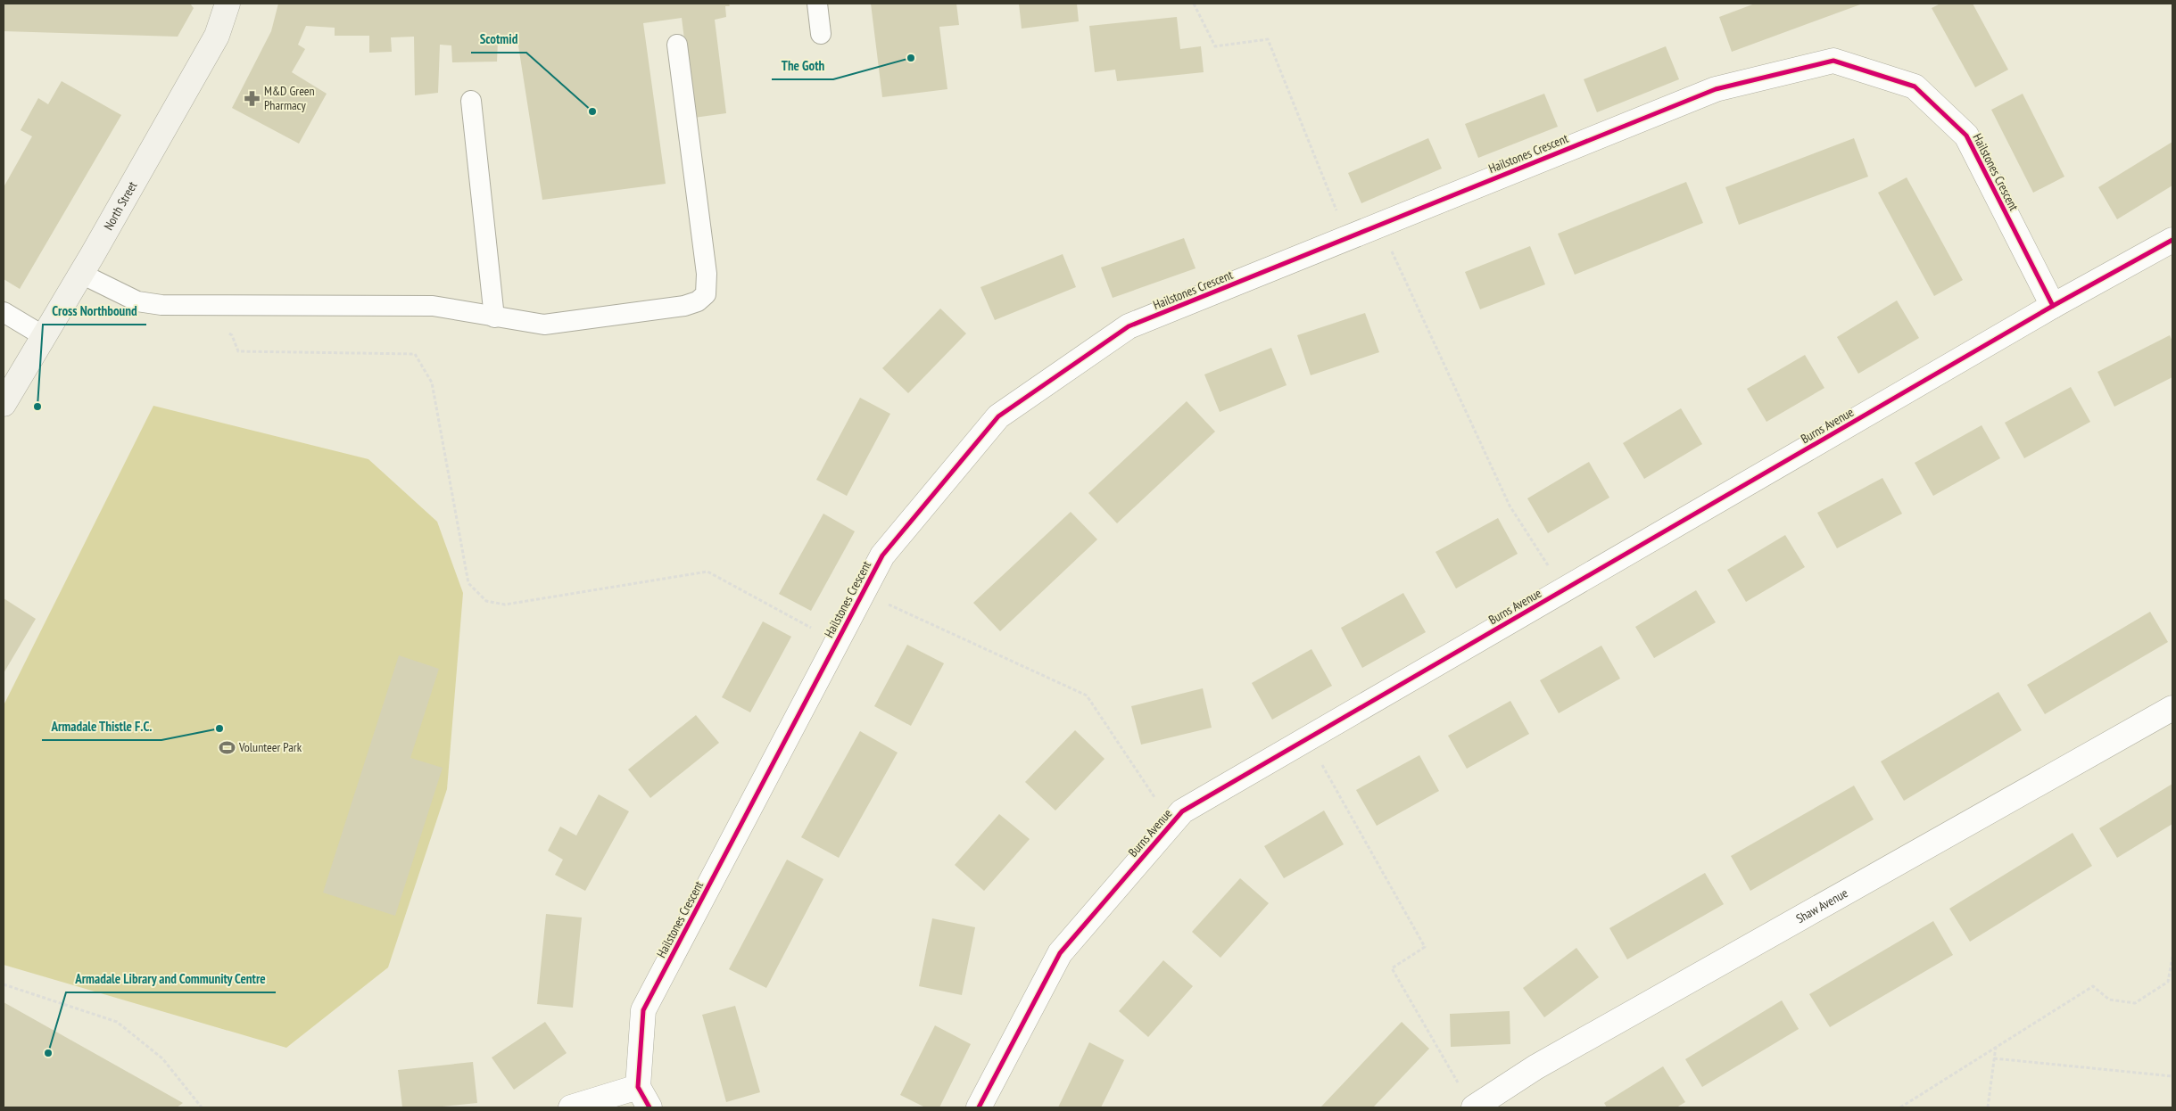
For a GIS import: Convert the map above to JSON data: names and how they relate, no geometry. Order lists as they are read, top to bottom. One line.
{"streets":{"main road":["North Street"],"street":["Hailstones Crescent","Burns Avenue","Shaw Avenue"]},"crossings":[["Hailstones Crescent","Burns Avenue"]],"places":{"other":["The Goth","Scotmid","Cross Northbound","Armadale Thistle F.C.","Armadale Library and Community Centre"],"pharmacy":["M&D Green Pharmacy"],"sports":["Volunteer Park"]}}
